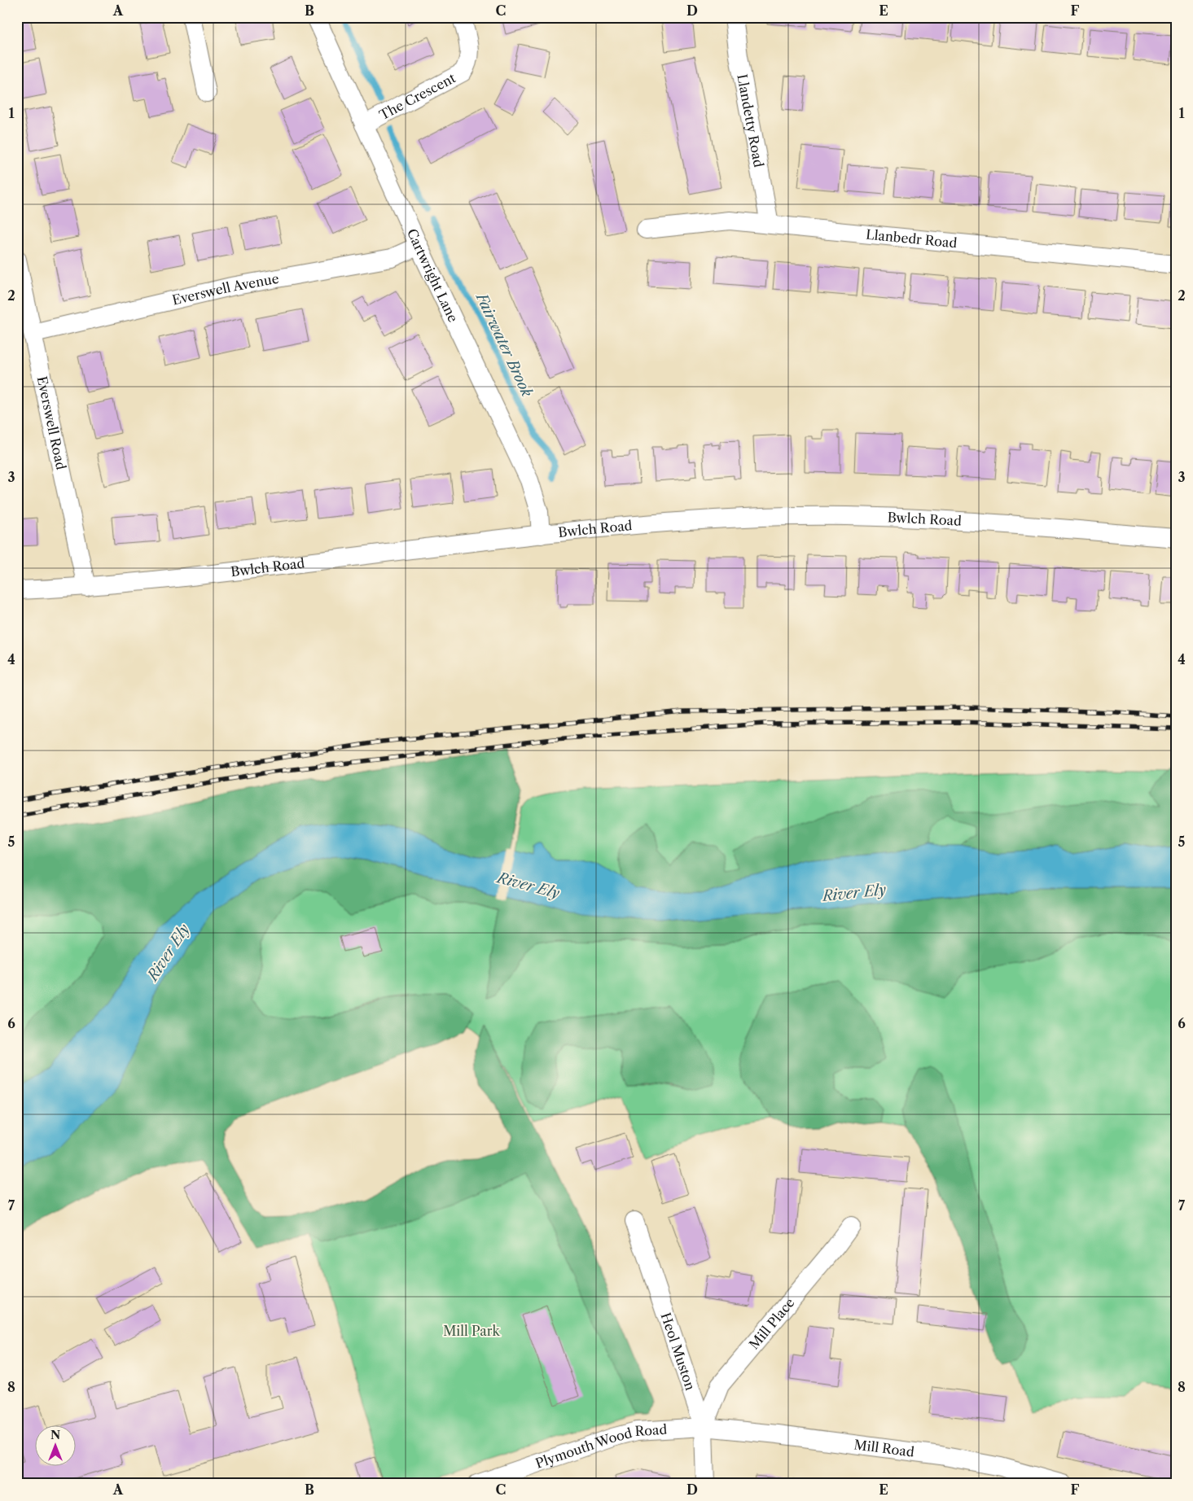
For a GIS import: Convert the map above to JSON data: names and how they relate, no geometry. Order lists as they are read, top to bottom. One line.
{"streets":{"street":["The Crescent","Llandetty Road","Llanbedr Road","Cartwright Lane","Everswell Avenue","Everswell Road","Bwlch Road","Mill Place","Heol Muston","Plymouth Wood Road","Mill Road"]},"crossings":[["The Crescent","Cartwright Lane"],["Llandetty Road","Llanbedr Road"],["Cartwright Lane","Everswell Avenue"],["Cartwright Lane","Bwlch Road"],["Everswell Avenue","Everswell Road"],["Everswell Road","Bwlch Road"],["Mill Place","Heol Muston"],["Mill Place","Plymouth Wood Road"],["Mill Place","Mill Road"],["Heol Muston","Plymouth Wood Road"],["Heol Muston","Mill Road"],["Plymouth Wood Road","Mill Road"]],"water":["Fairwater Brook","River Ely"],"parks":["Mill Park"],"north":"top","grid":{"columns":["A","B","C","D","E","F"],"rows":["1","2","3","4","5","6","7","8"]}}
